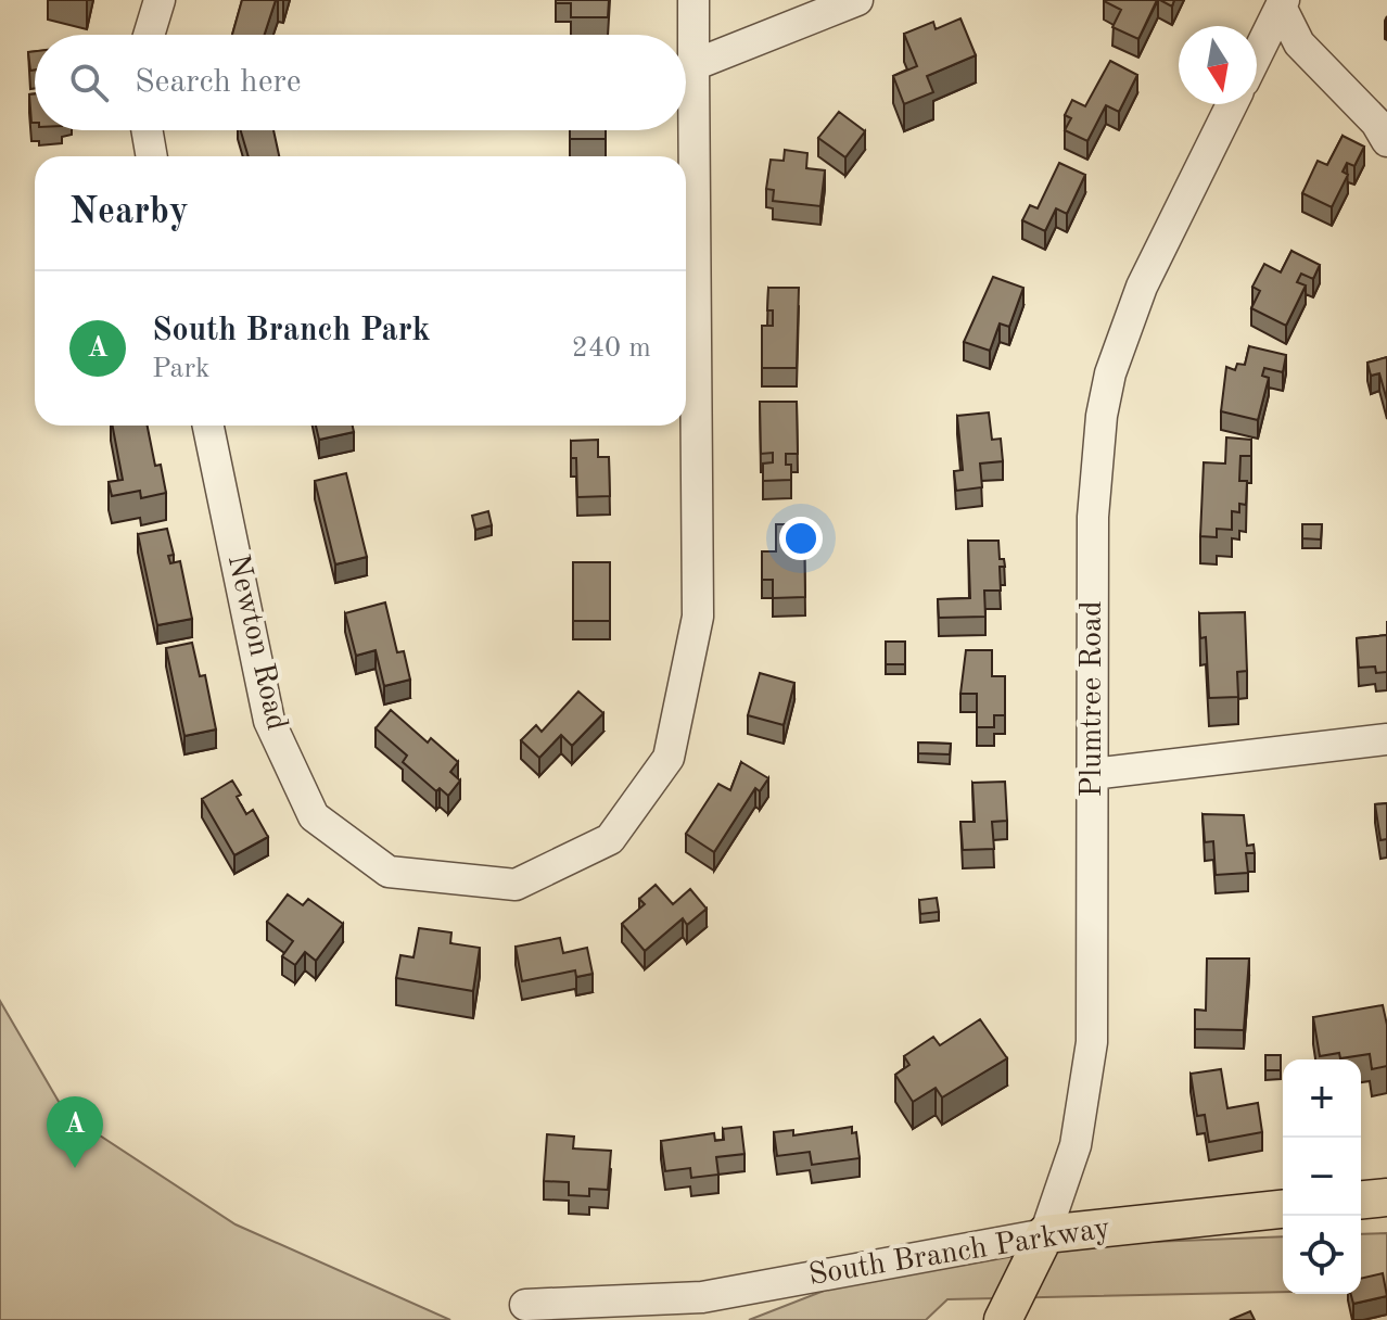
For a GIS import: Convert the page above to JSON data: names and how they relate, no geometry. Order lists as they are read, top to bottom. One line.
{"streets":{"main road":["Plumtree Road","South Branch Parkway"],"street":["Newton Road"]},"crossings":[["Plumtree Road","South Branch Parkway"]],"north":"bottom","page":{"search":"Search here","heading":"Nearby","list":[{"mark":"A","name":"South Branch Park","note":"Park","value":"240 m"}],"map_buttons":["+","−"],"pins":"A"}}
